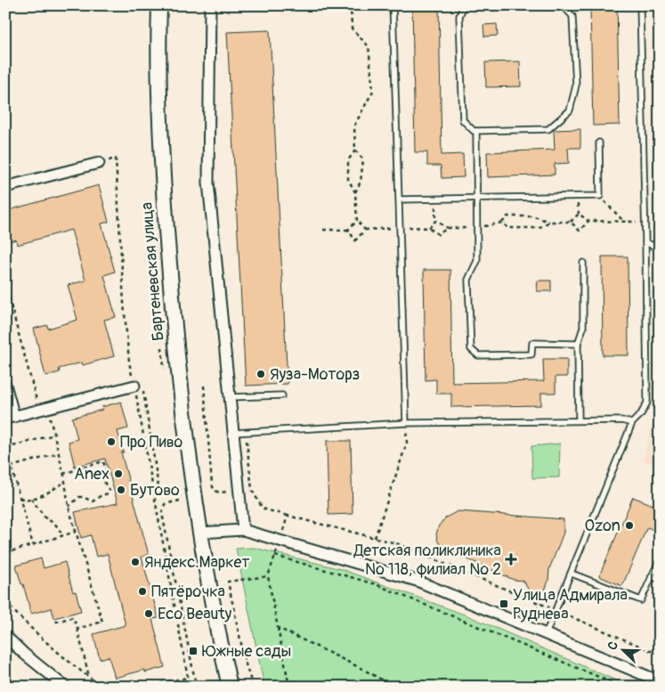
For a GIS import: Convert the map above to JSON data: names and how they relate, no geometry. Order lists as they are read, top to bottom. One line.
{"streets":{"main road":["Бартеневская улица"]},"places":{"other":["Яуза-Моторз","Про Пиво","Anex","Бутово","Ozon","Яндекс.Маркет","Пятёрочка","Eco Beauty"],"health":["Детская поликлиника № 118, филиал № 2"],"transit":["Улица Адмирала Руднева","Южные сады"]},"north":"top left"}
